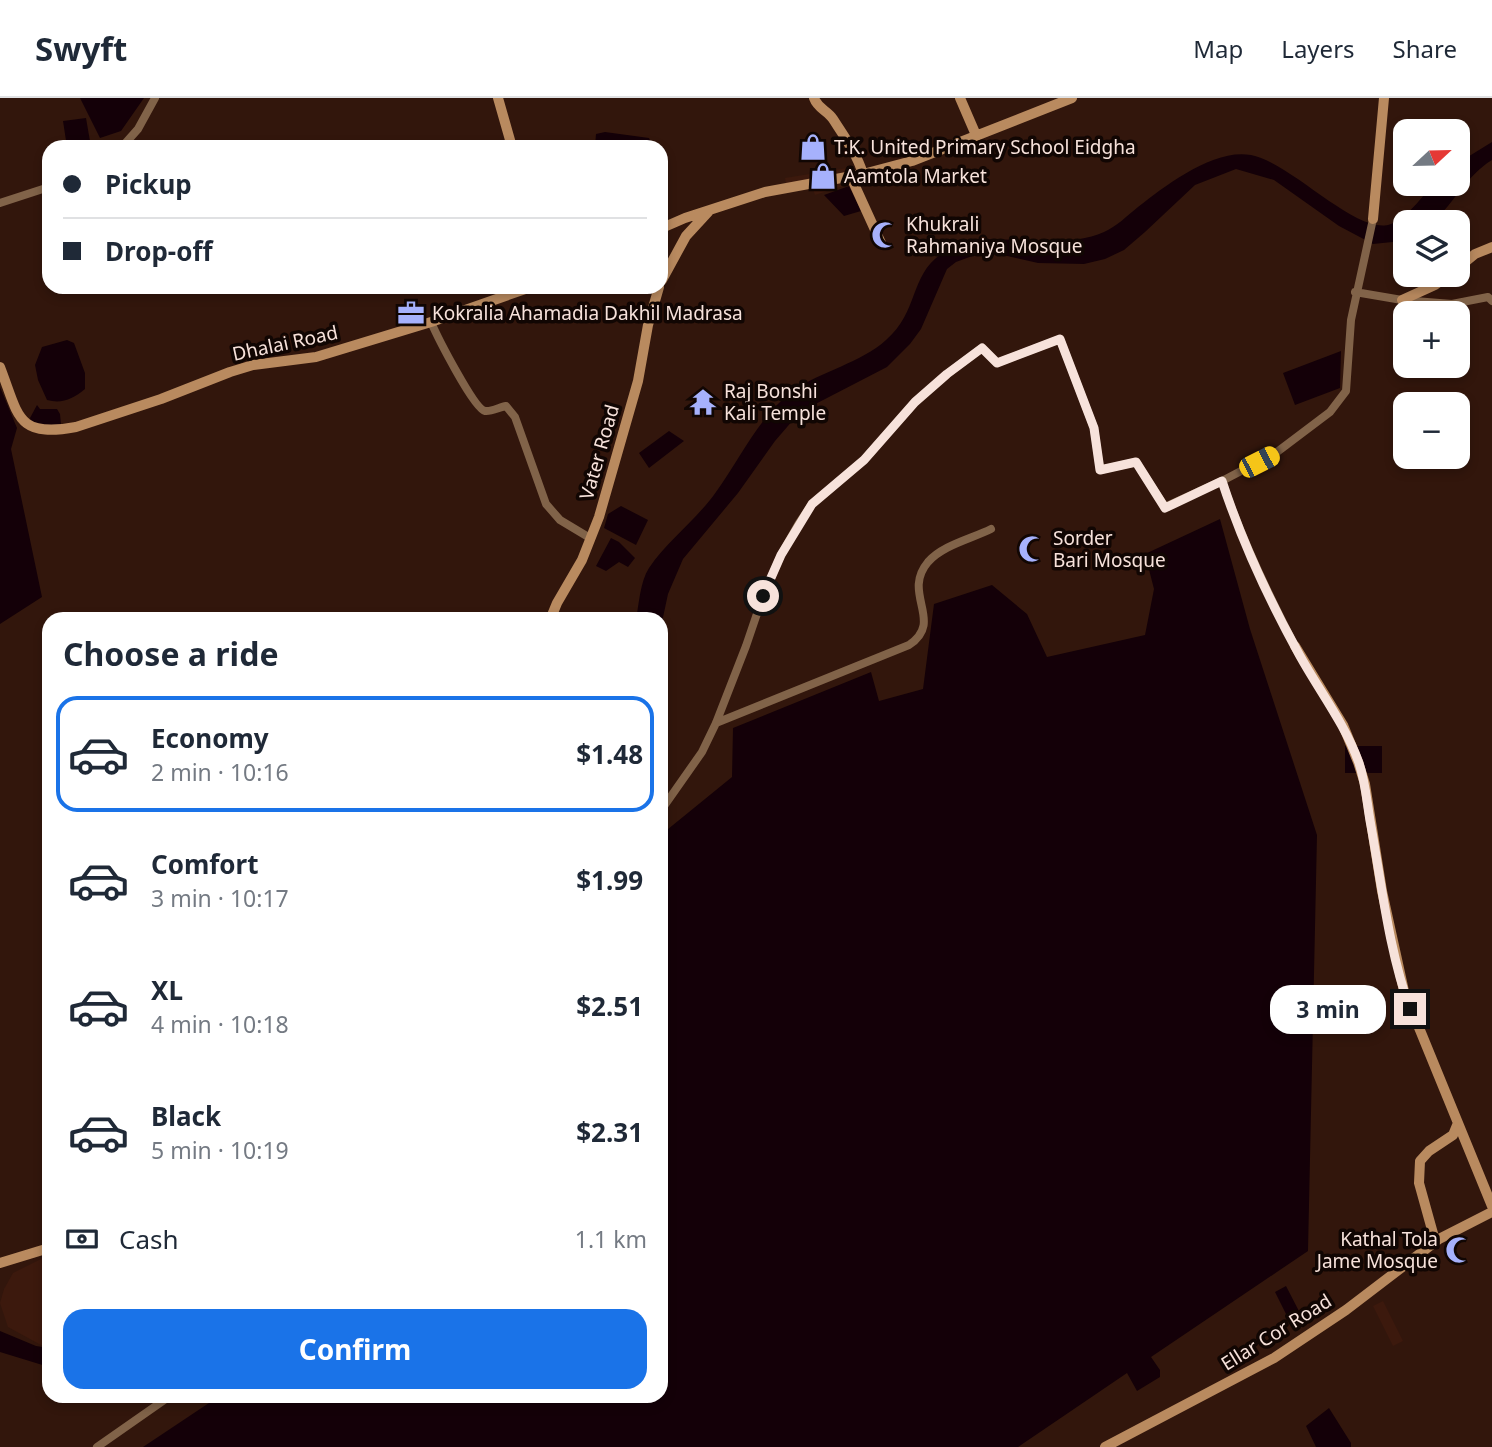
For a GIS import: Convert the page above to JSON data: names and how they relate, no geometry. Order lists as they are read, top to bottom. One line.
{"streets":{"street":["Dhalai Road","Vater Road","Ellar Cor Road"]},"places":{"shop":["T.K. United Primary School Eidgha","Aamtola Market"],"mosque":["Khukrali Rahmaniya Mosque","Sorder Bari Mosque","Kathal Tola Jame Mosque"],"office":["Kokralia Ahamadia Dakhil Madrasa"],"temple":["Raj Bonshi Kali Temple"]},"north":"right","page":{"header":"Swyft","nav":["Map","Layers","Share"],"map_buttons":["+","−"],"banner":["Pickup","Drop-off"],"heading":"Choose a ride","list":[{"name":"Economy","note":"2 min · 10:16","value":"$1.48"},{"name":"Comfort","note":"3 min · 10:17","value":"$1.99"},{"name":"XL","note":"4 min · 10:18","value":"$2.51"},{"name":"Black","note":"5 min · 10:19","value":"$2.31"}],"bubble":"3 min","pay":["Cash","1.1 km"],"buttons":"Confirm"}}
